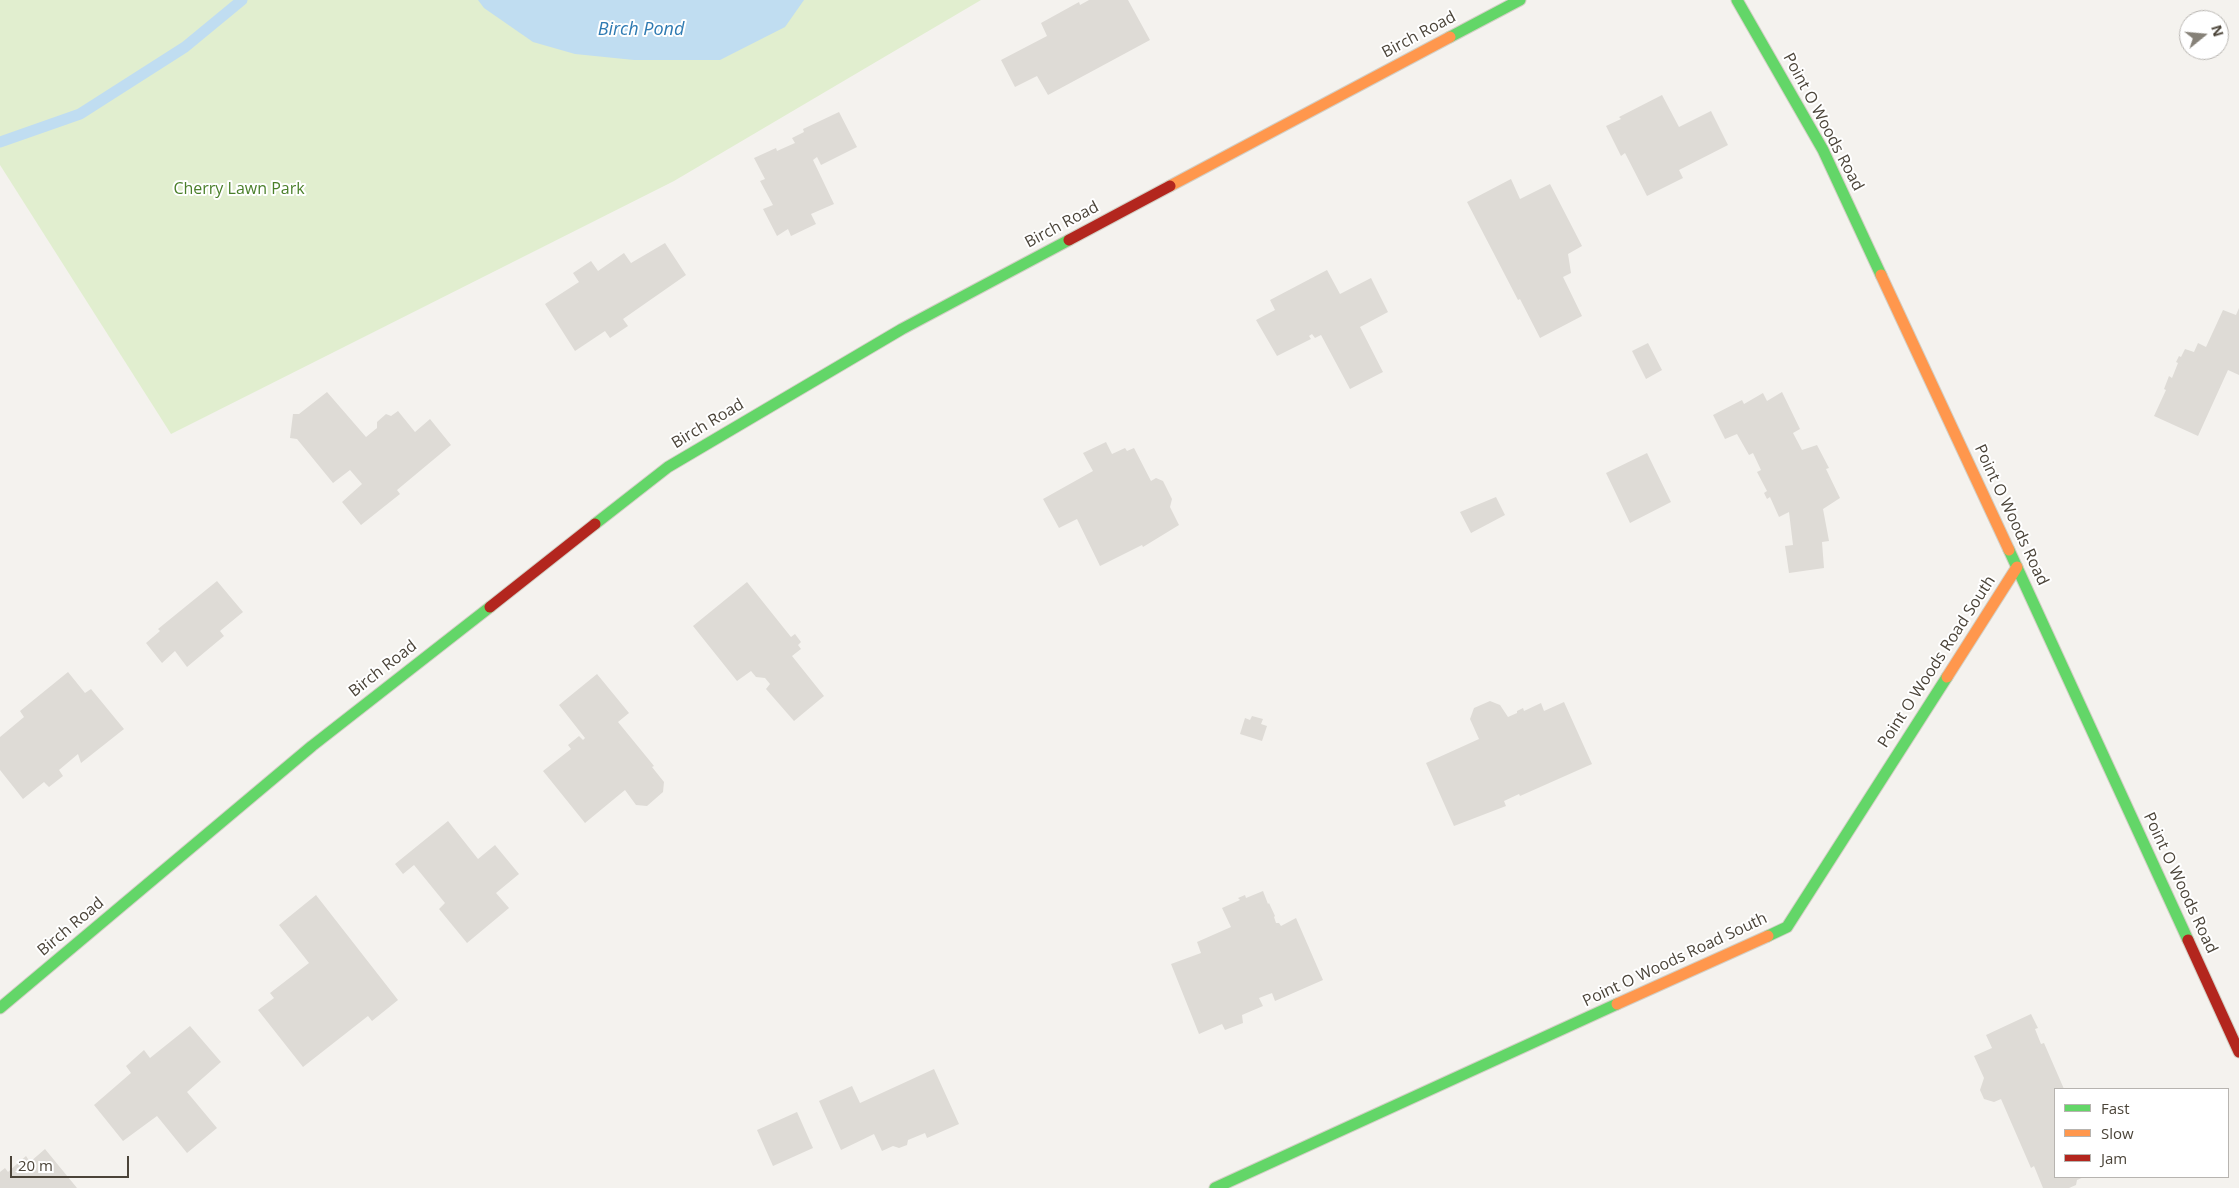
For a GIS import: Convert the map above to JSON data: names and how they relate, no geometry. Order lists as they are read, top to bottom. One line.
{"streets":{"street":["Birch Road","Point O Woods Road","Point O Woods Road South"]},"crossings":[["Point O Woods Road","Point O Woods Road South"]],"water":["Birch Pond"],"parks":["Cherry Lawn Park"],"legend":["Fast","Slow","Jam"],"scale_bar":"20 m","north":"right"}
